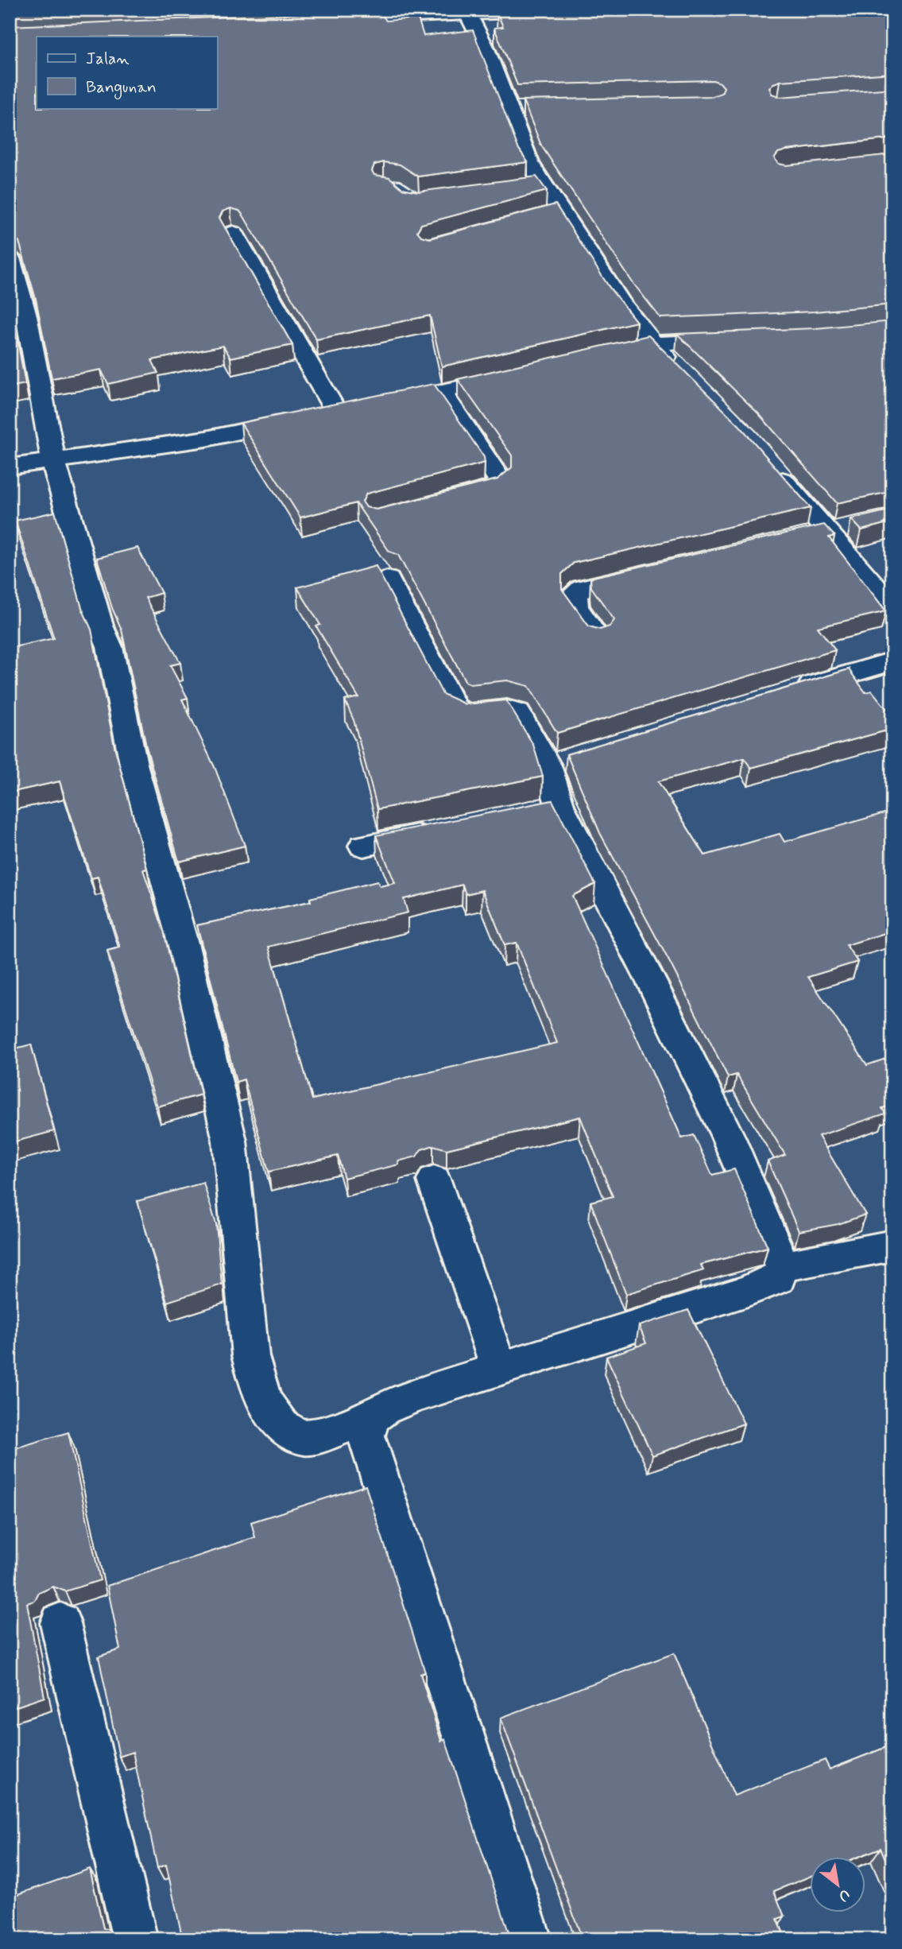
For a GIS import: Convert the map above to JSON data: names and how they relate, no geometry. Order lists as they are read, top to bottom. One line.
{"legend":["Jalan","Bangunan"],"north":"bottom right"}
